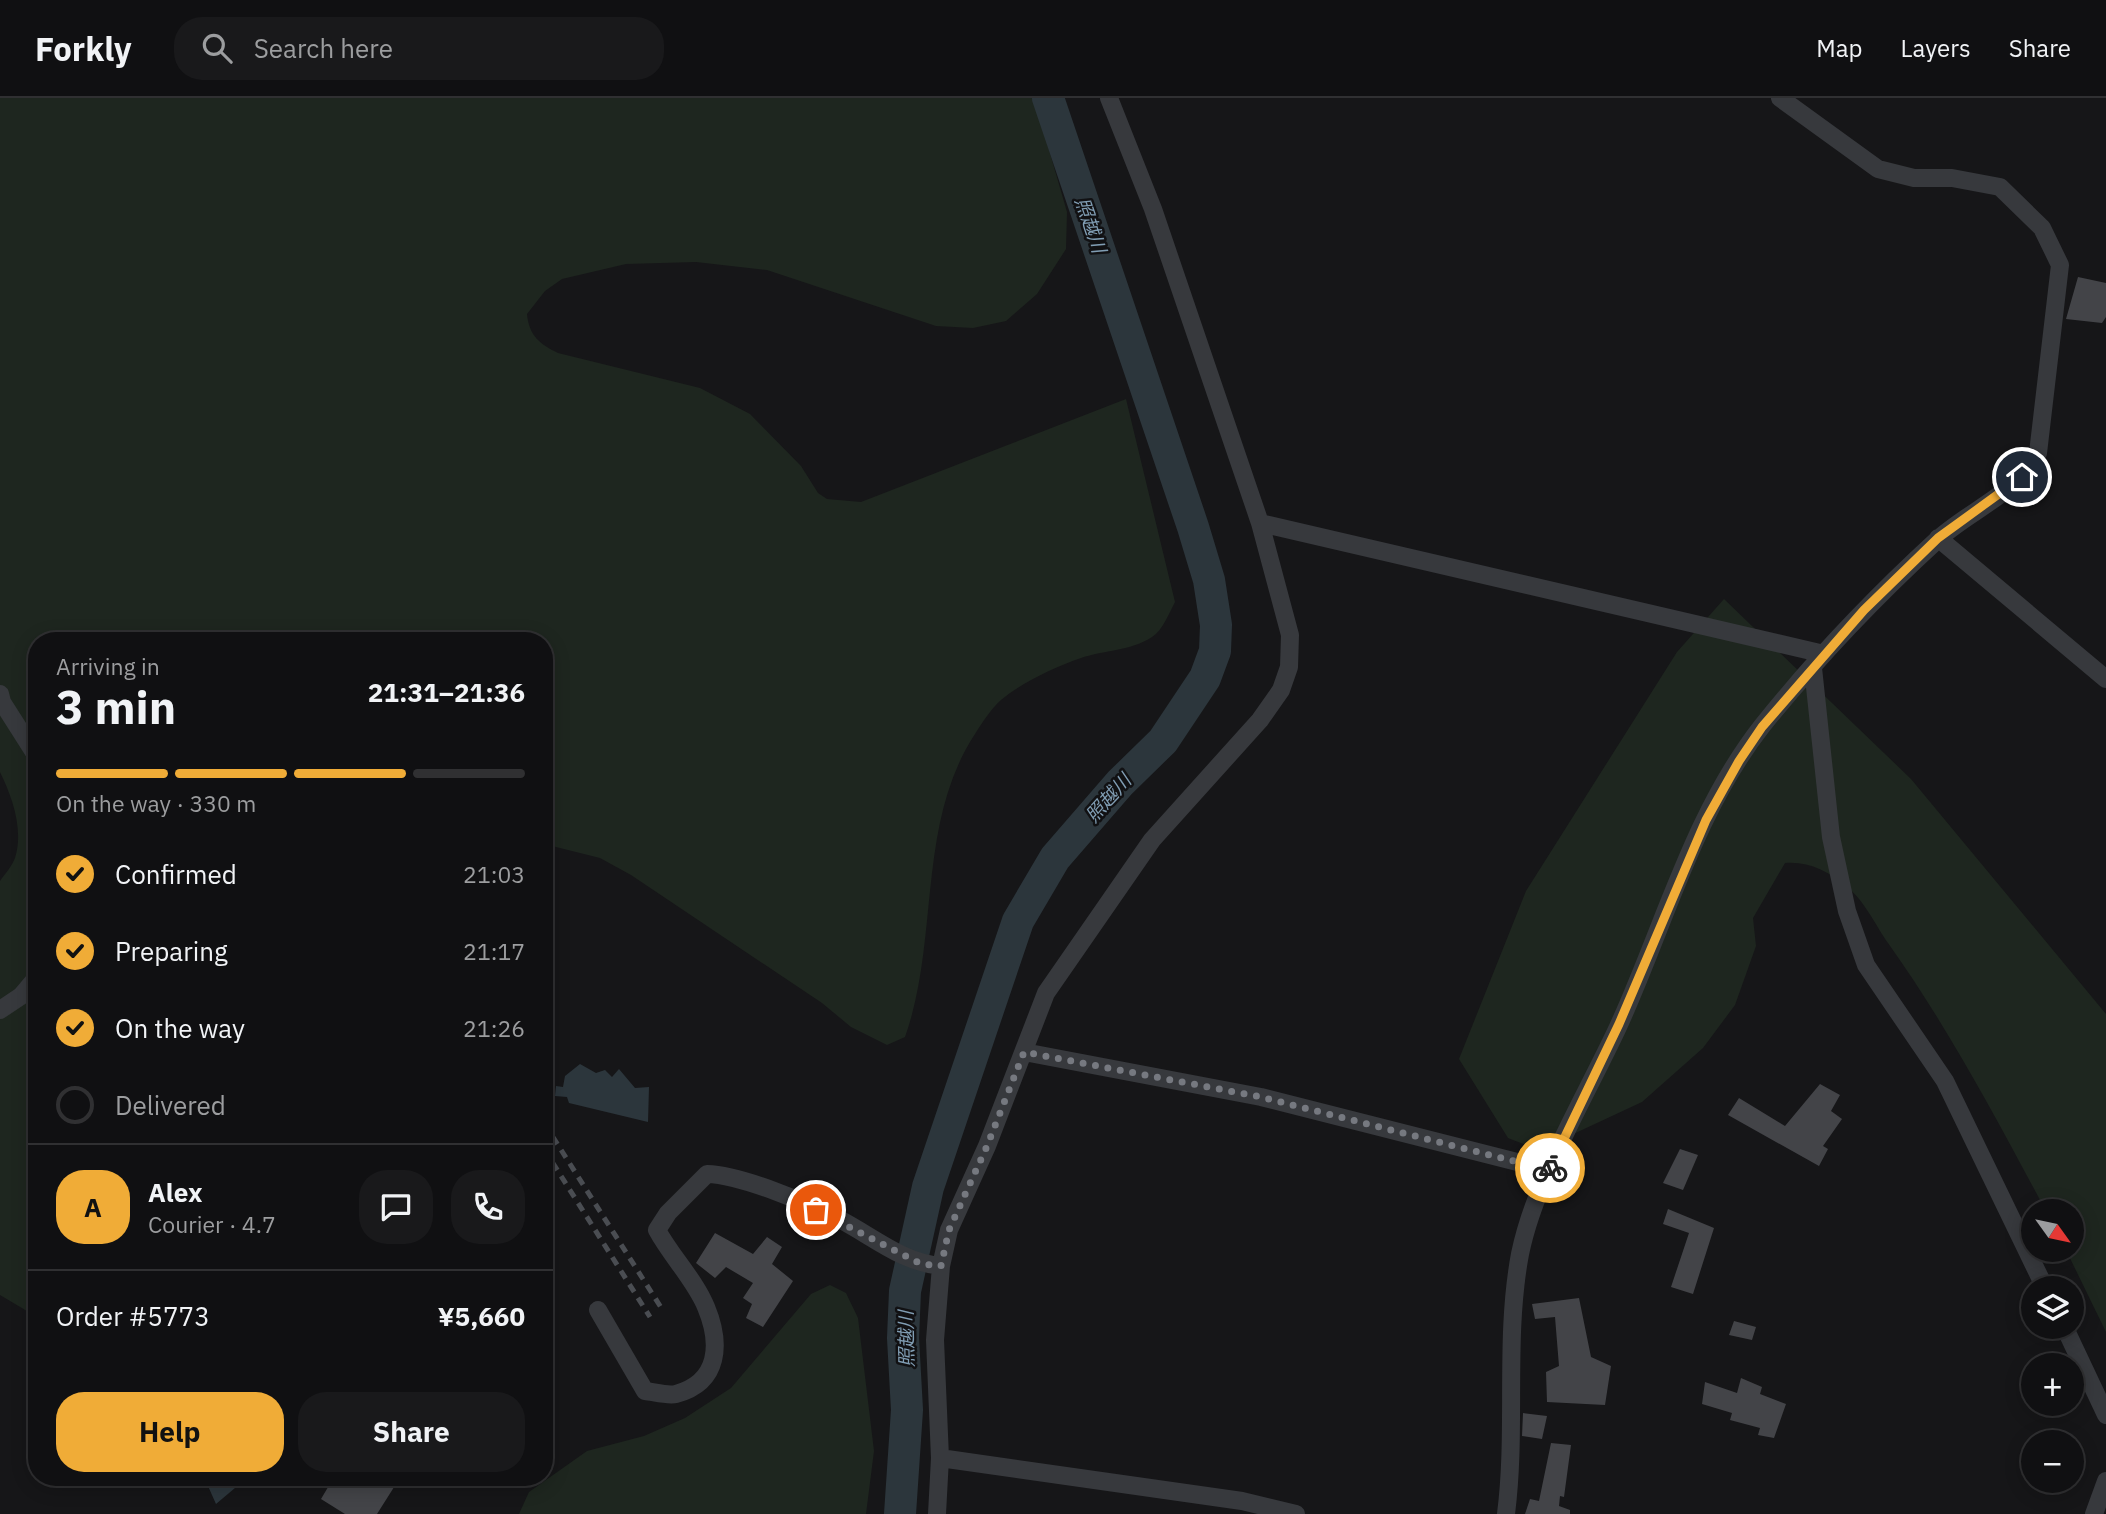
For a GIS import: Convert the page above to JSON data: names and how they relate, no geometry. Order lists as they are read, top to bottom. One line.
{"water":["照越川"],"north":"bottom right","page":{"header":"Forkly","search":"Search here","nav":["Map","Layers","Share"],"heading":["3 min","Arriving in","21:31–21:36"],"panel":["Alex","Courier · 4.7","Order #5773","¥5,660"],"bar":"On the way · 330 m","list":[["Confirmed","21:03"],["Preparing","21:17"],["On the way","21:26"],"Delivered"],"round":"A","map_buttons":["+","−"],"buttons":["Help","Share"]}}
